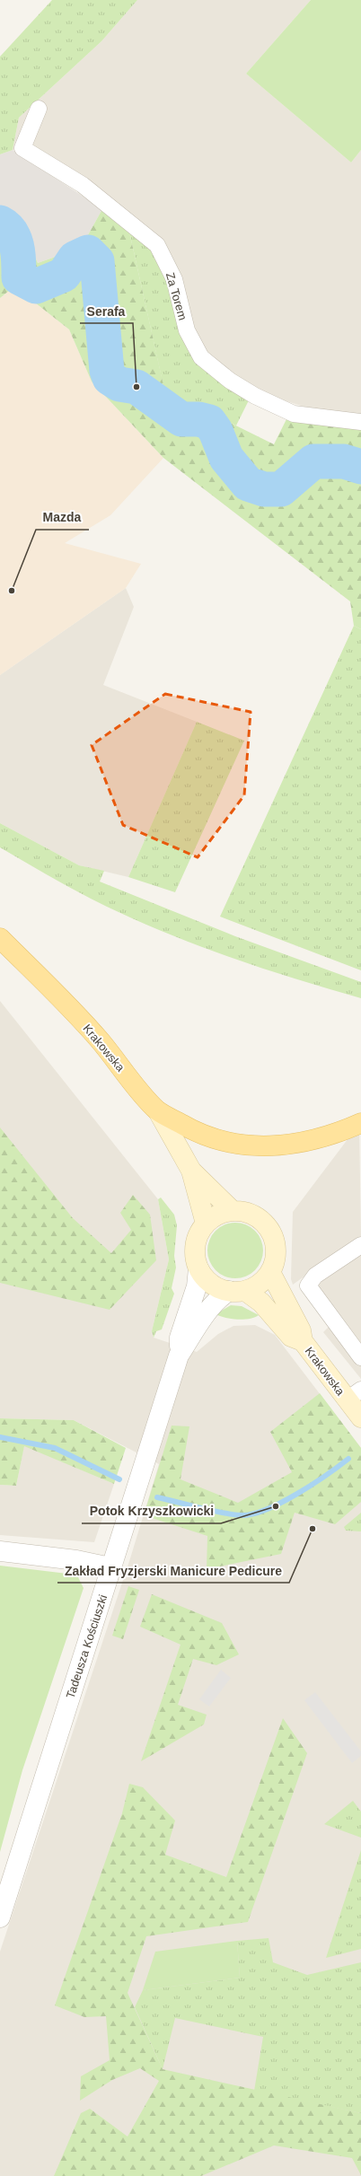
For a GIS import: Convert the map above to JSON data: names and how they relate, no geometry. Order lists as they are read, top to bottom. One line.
{"streets":{"main road":["Krakowska"],"street":["Za Torem","Tadeusza Kościuszki"]},"crossings":[["Krakowska","Tadeusza Kościuszki"]],"places":["Serafa","Mazda","Potok Krzyszkowicki","Zakład Fryzjerski Manicure Pedicure"]}
